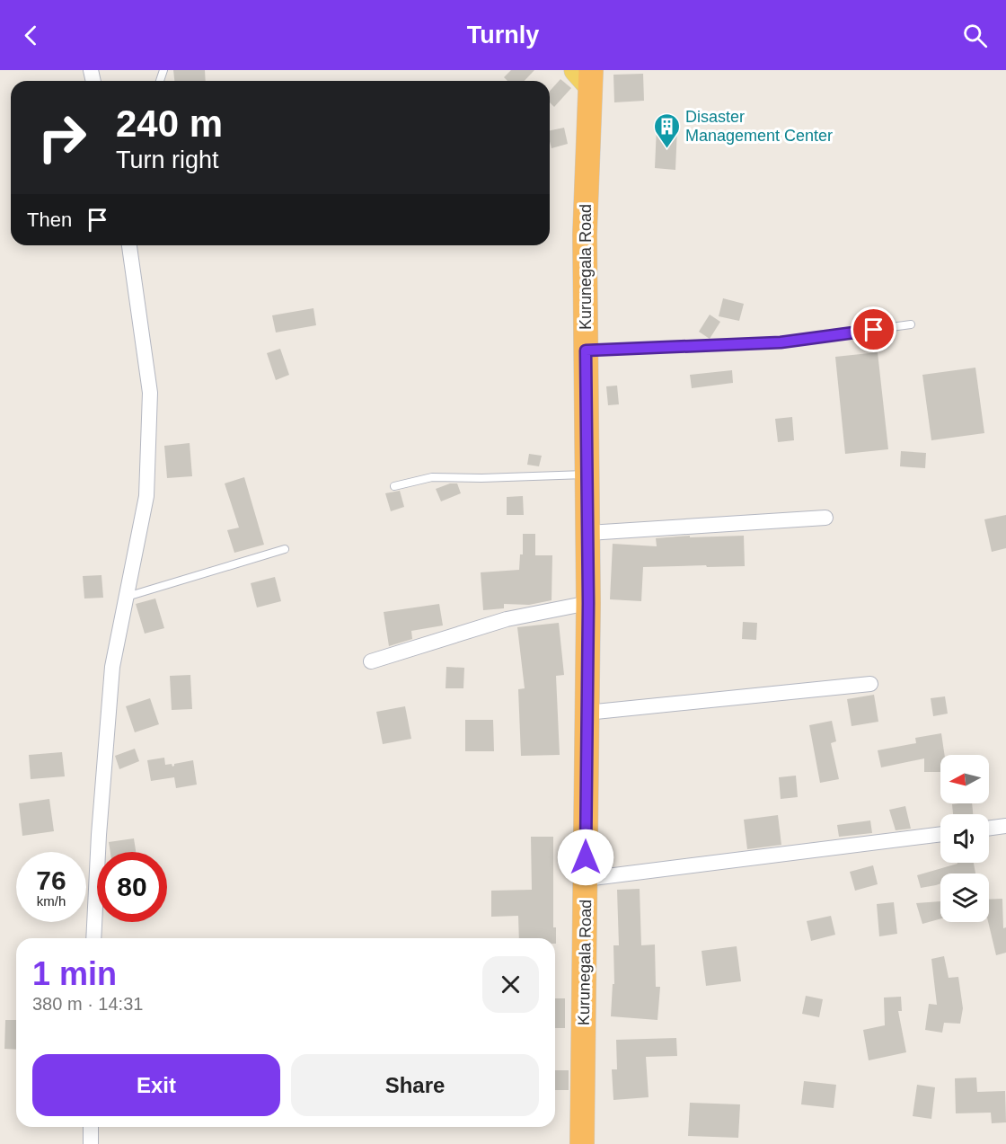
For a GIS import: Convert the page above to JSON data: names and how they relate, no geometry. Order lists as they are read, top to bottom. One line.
{"streets":{"highway":["Kurunegala Road"]},"places":{"building":["Disaster Management Center"]},"north":"left","page":{"header":"Turnly","turn":["240 m","Turn right"],"then":"Then","speed":"76 km/h","limit":"80","heading":["1 min","380 m · 14:31"],"buttons":["Exit","Share"]}}
